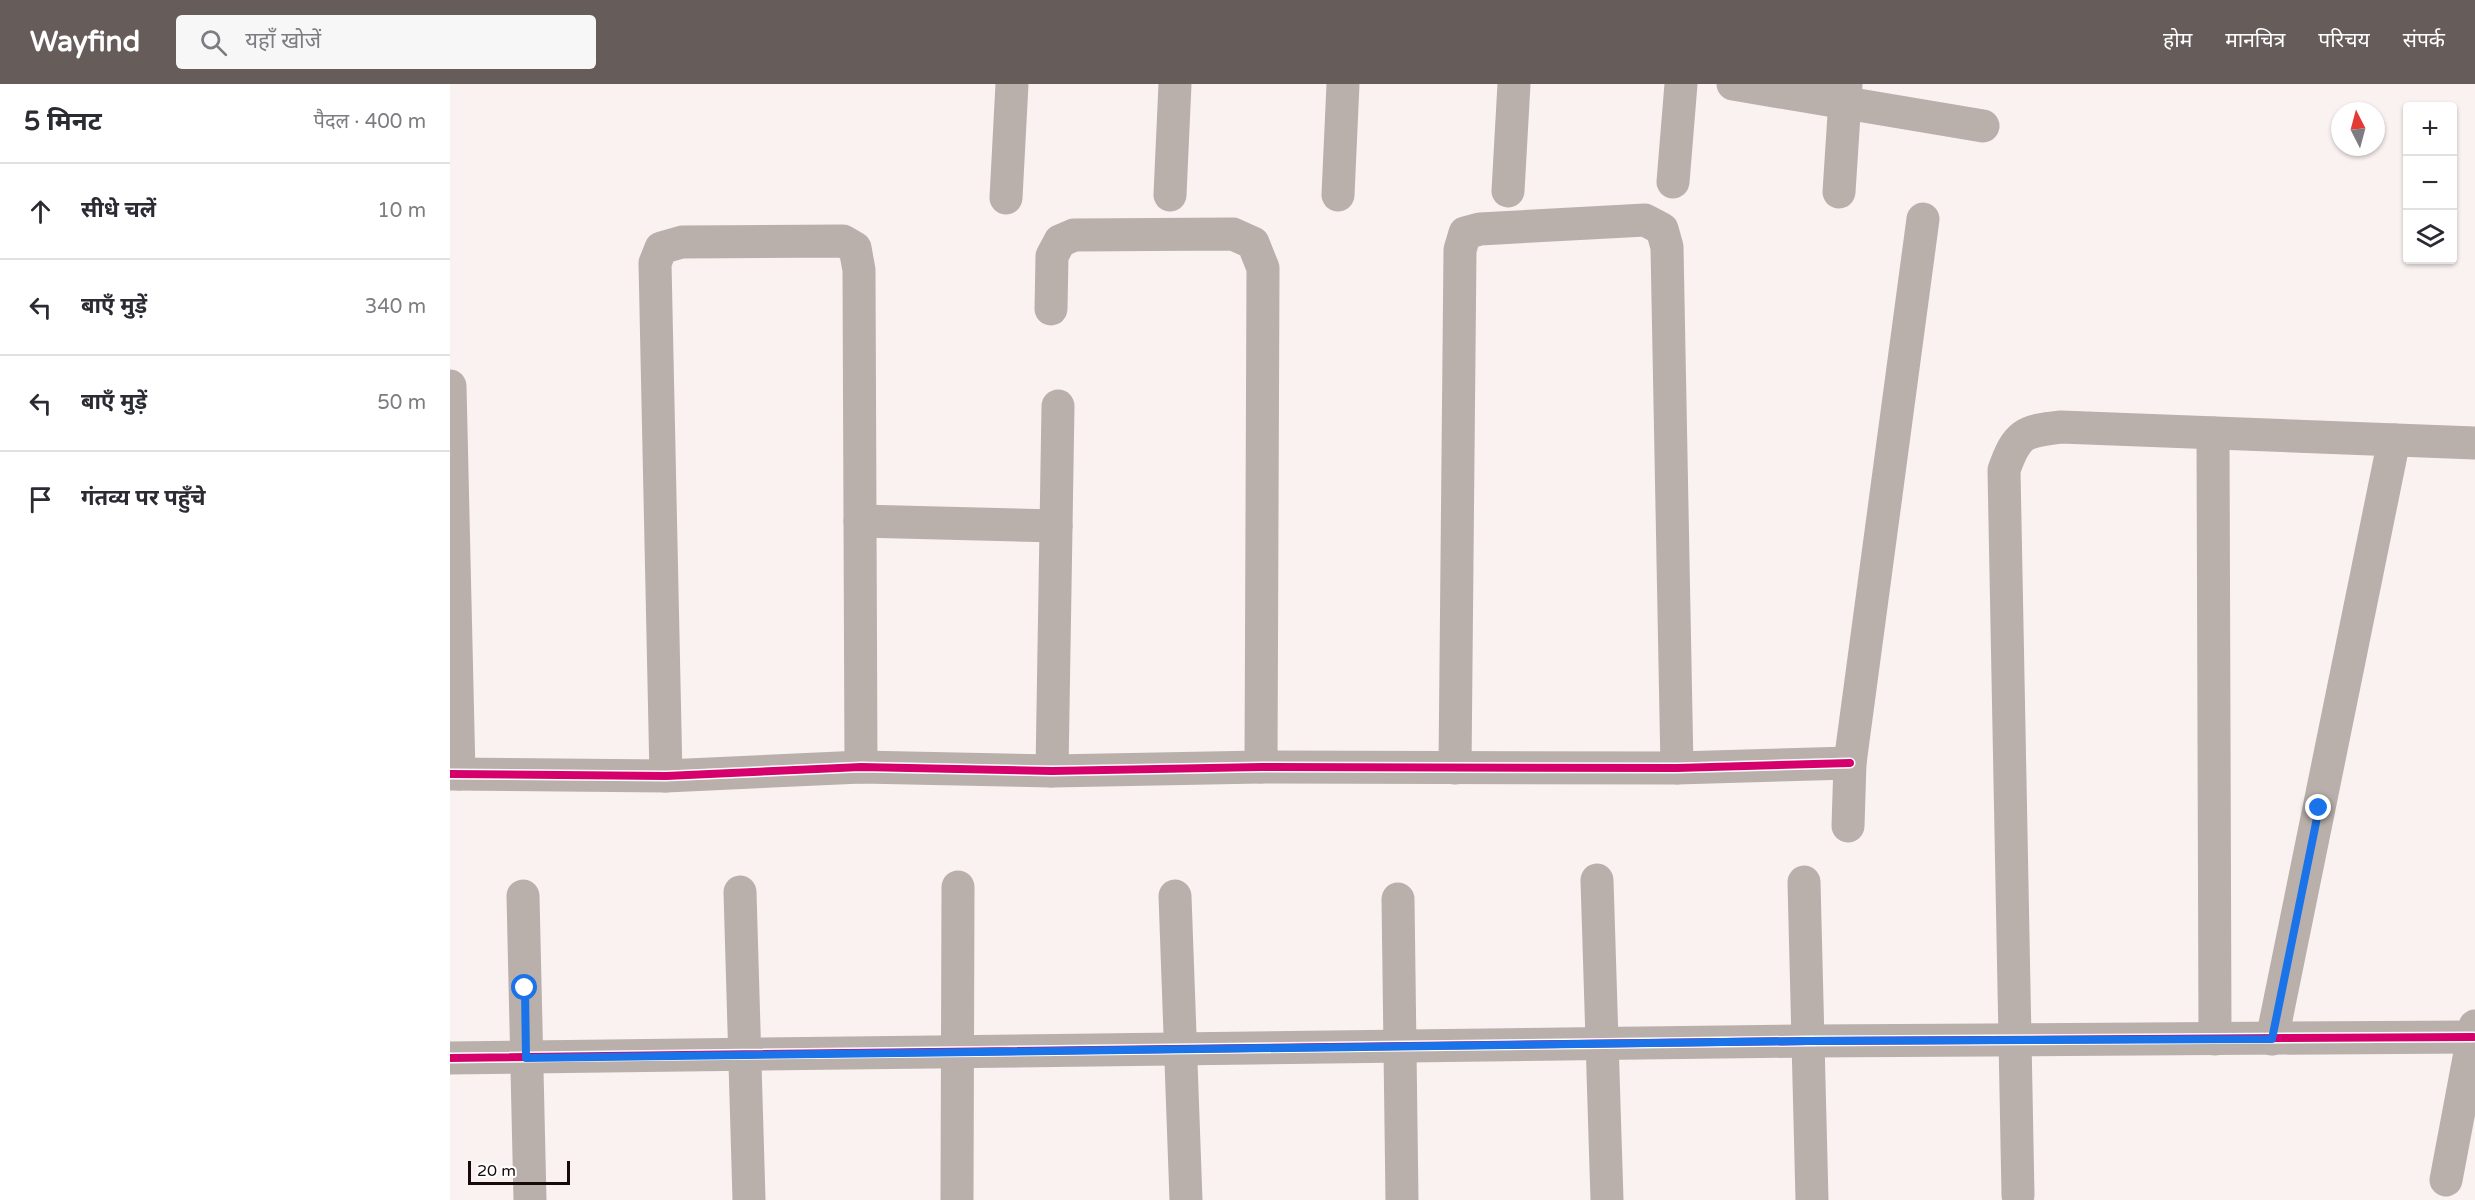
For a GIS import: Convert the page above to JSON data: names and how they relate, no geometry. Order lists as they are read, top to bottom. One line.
{"scale_bar":"20 m","north":"top","page":{"header":"Wayfind","search":"यहाँ खोजें","nav":["होम","मानचित्र","परिचय","संपर्क"],"heading":["5 मिनट","पैदल · 400 m"],"map_buttons":["+","−"],"list":[["सीधे चलें","10 m"],["बाएँ मुड़ें","340 m"],["बाएँ मुड़ें","50 m"],"गंतव्य पर पहुँचे"],"scale":"20 m"}}
